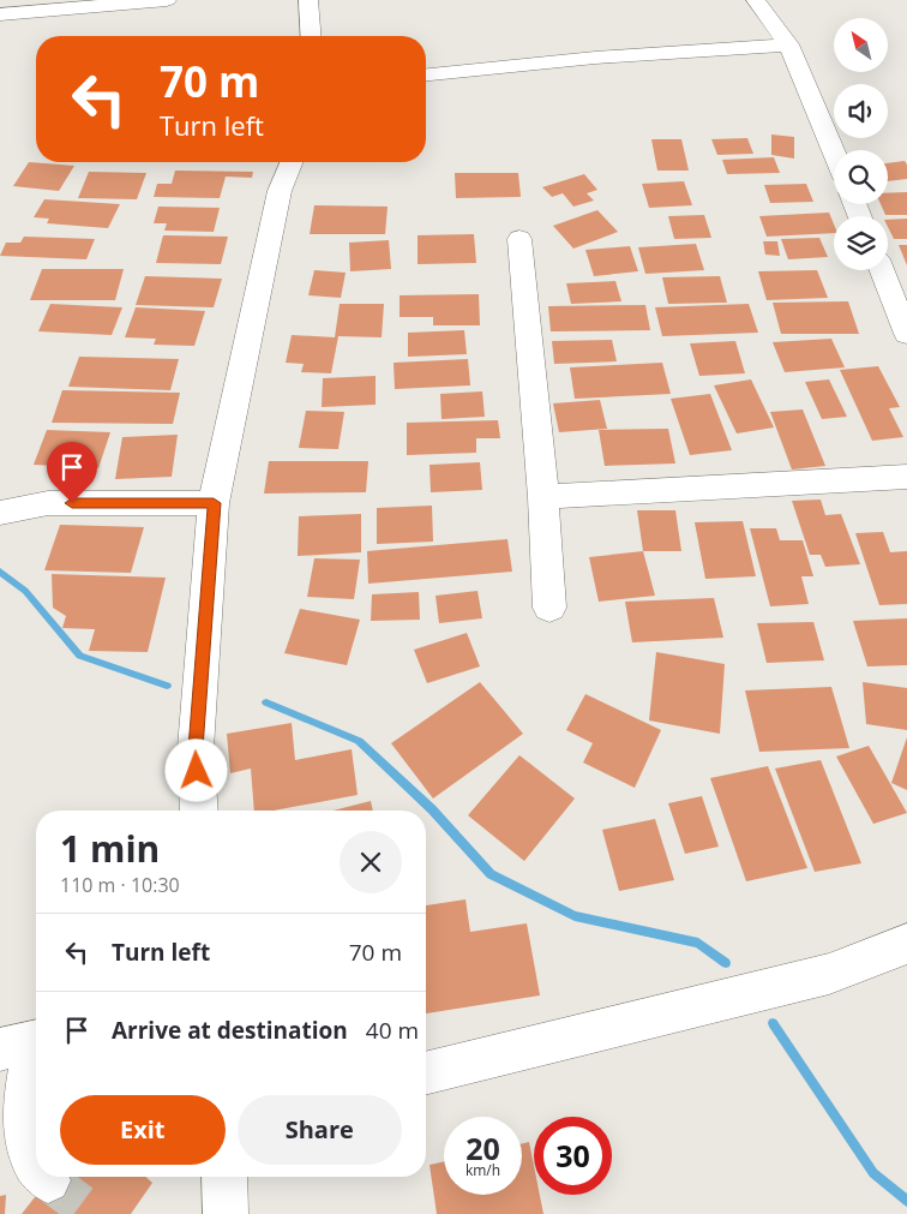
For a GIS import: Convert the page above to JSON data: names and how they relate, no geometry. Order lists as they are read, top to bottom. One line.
{"north":"top left","page":{"turn":["70 m","Turn left"],"heading":["1 min","110 m · 10:30"],"list":[{"name":"Turn left","value":"70 m"},{"name":"Arrive at destination","value":"40 m"}],"buttons":["Exit","Share"],"speed":"20 km/h","limit":"30"}}
